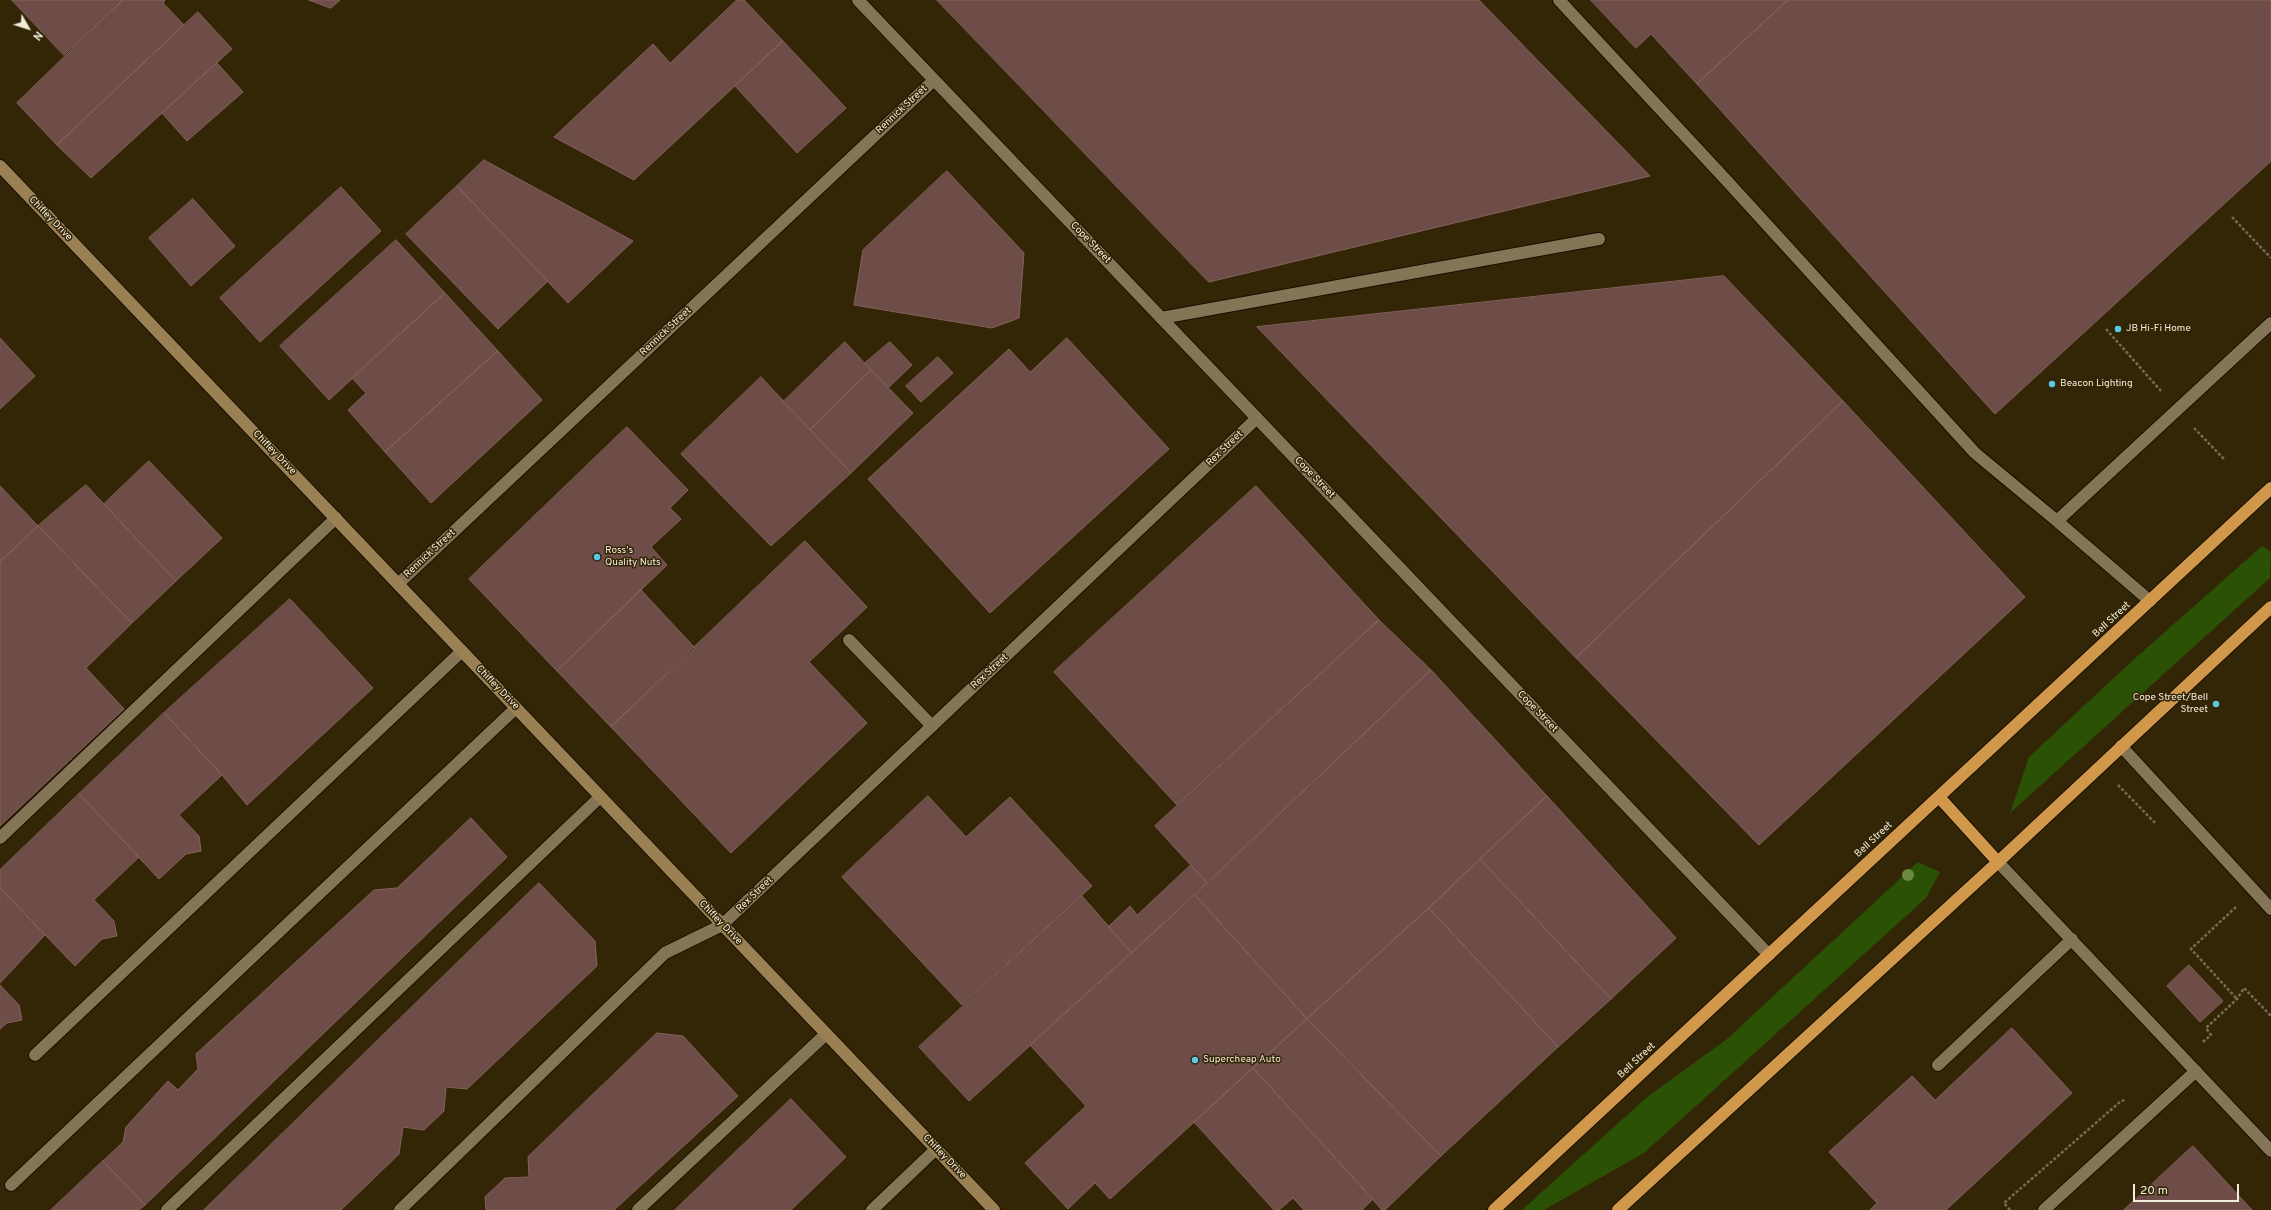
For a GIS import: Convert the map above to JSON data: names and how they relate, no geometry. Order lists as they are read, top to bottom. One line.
{"streets":{"highway":["Bell Street"],"street":["Rennick Street","Chifley Drive","Cope Street","Rex Street"]},"crossings":[["Rennick Street","Chifley Drive"],["Rennick Street","Cope Street"],["Chifley Drive","Rex Street"],["Cope Street","Rex Street"],["Cope Street","Bell Street"]],"places":["JB Hi-Fi Home","Beacon Lighting","Ross's Quality Nuts","Cope Street/Bell Street","Supercheap Auto"],"scale_bar":"20 m","north":"bottom right"}
